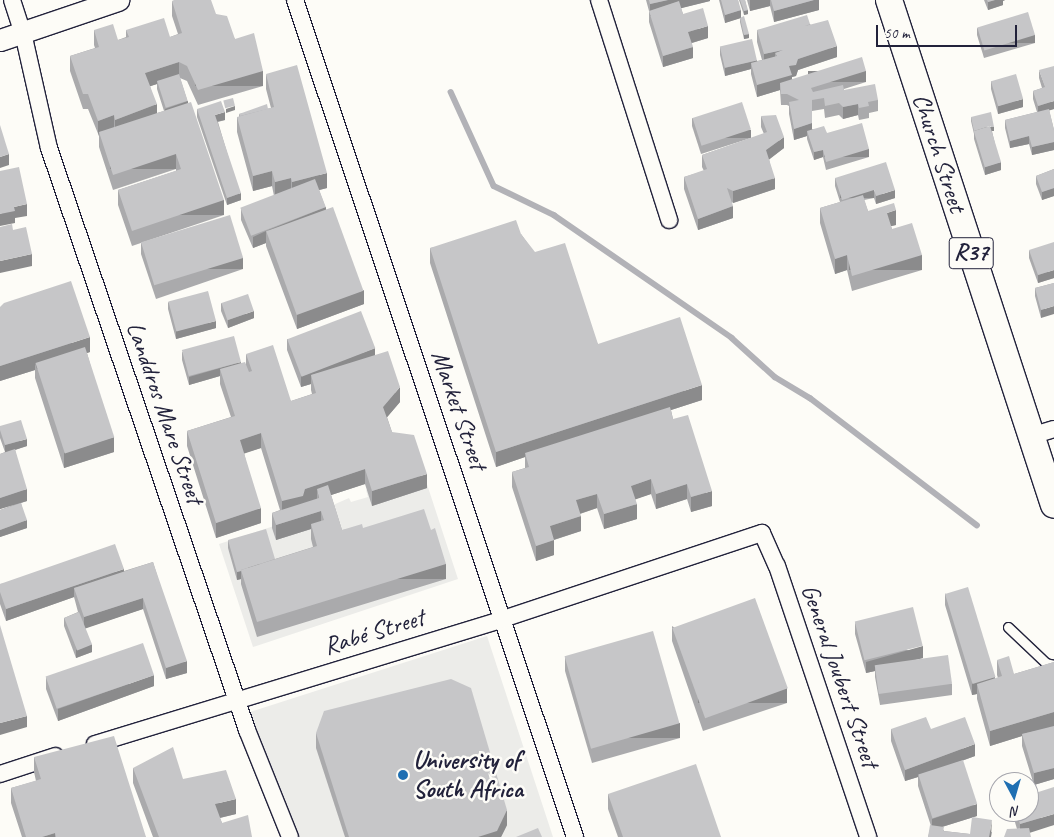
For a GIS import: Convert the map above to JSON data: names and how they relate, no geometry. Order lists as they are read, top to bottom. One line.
{"streets":{"main road":["Church Street","R37"],"street":["Market Street","Landdros Mare Street","Rabé Street","General Joubert Street"]},"crossings":[["Market Street","Rabé Street"],["Landdros Mare Street","Rabé Street"],["Rabé Street","General Joubert Street"]],"places":["University of South Africa"],"scale_bar":"50 m","north":"bottom"}
